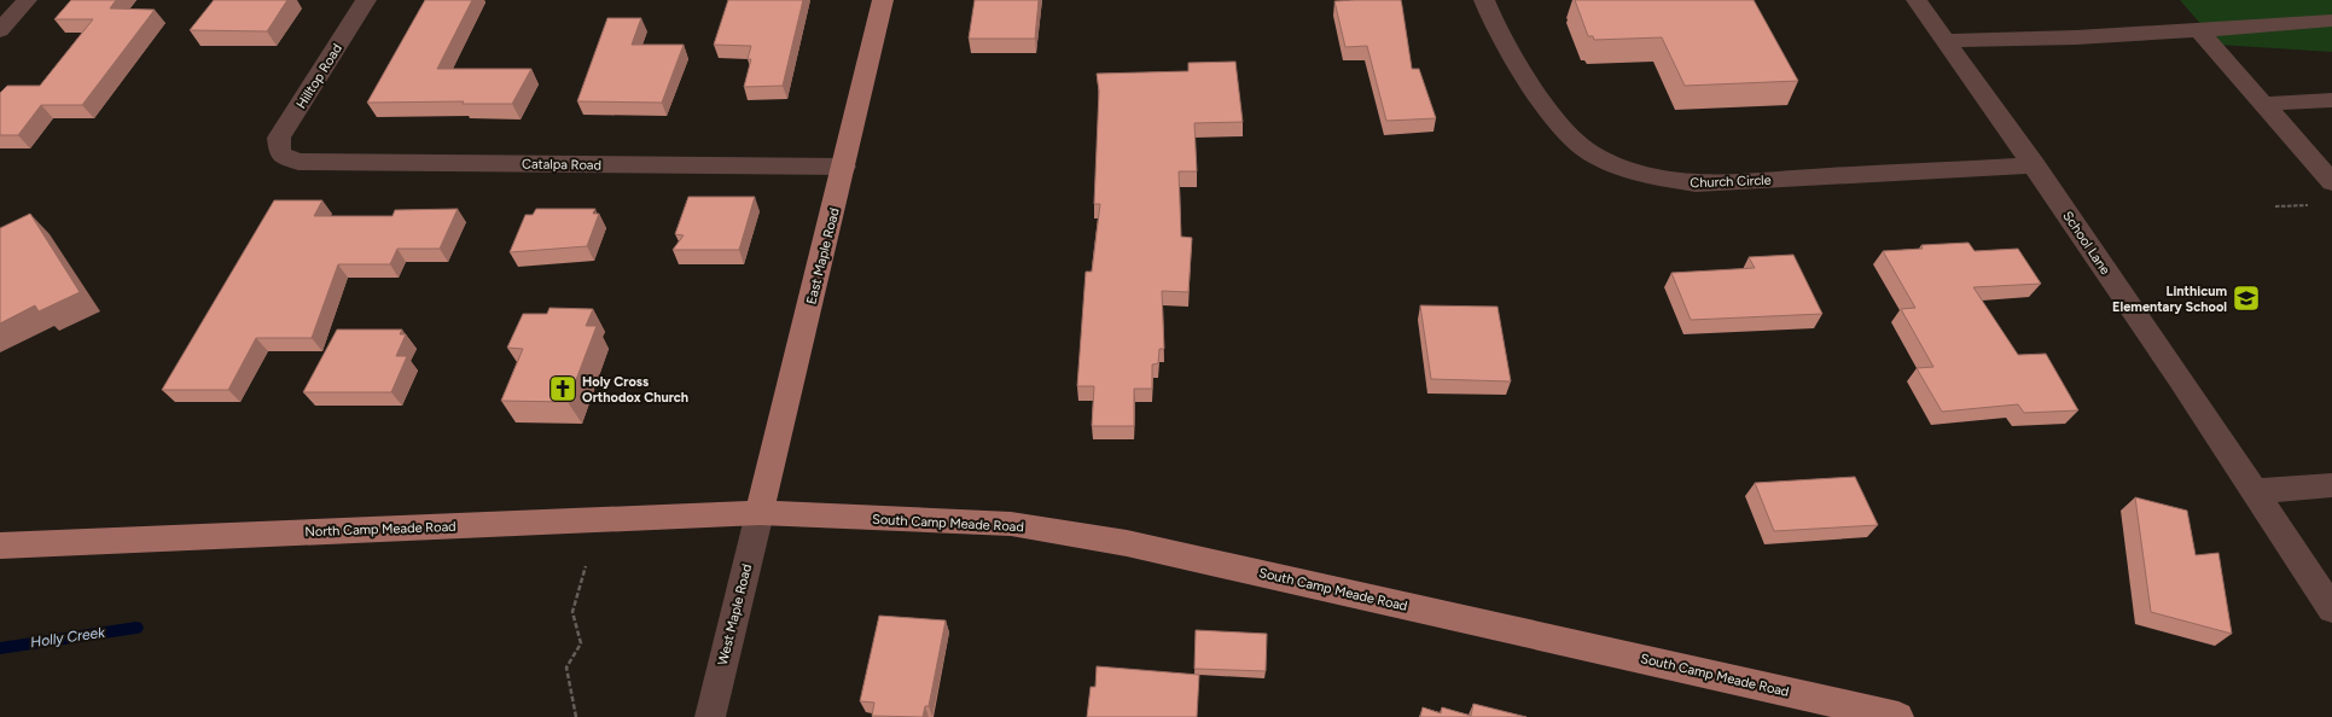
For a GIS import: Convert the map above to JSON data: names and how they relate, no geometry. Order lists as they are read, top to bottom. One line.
{"streets":{"main road":["East Maple Road","South Camp Meade Road","North Camp Meade Road"],"street":["Hilltop Road","Catalpa Road","Church Circle","School Lane","West Maple Road"]},"crossings":[["Hilltop Road","Catalpa Road"],["Catalpa Road","East Maple Road"],["Church Circle","School Lane"],["East Maple Road","South Camp Meade Road"],["East Maple Road","North Camp Meade Road"],["East Maple Road","West Maple Road"],["South Camp Meade Road","North Camp Meade Road"],["South Camp Meade Road","West Maple Road"],["North Camp Meade Road","West Maple Road"]],"water":["Holly Creek"],"places":{"school or university":["Linthicum Elementary School"],"church":["Holy Cross Orthodox Church"]}}
